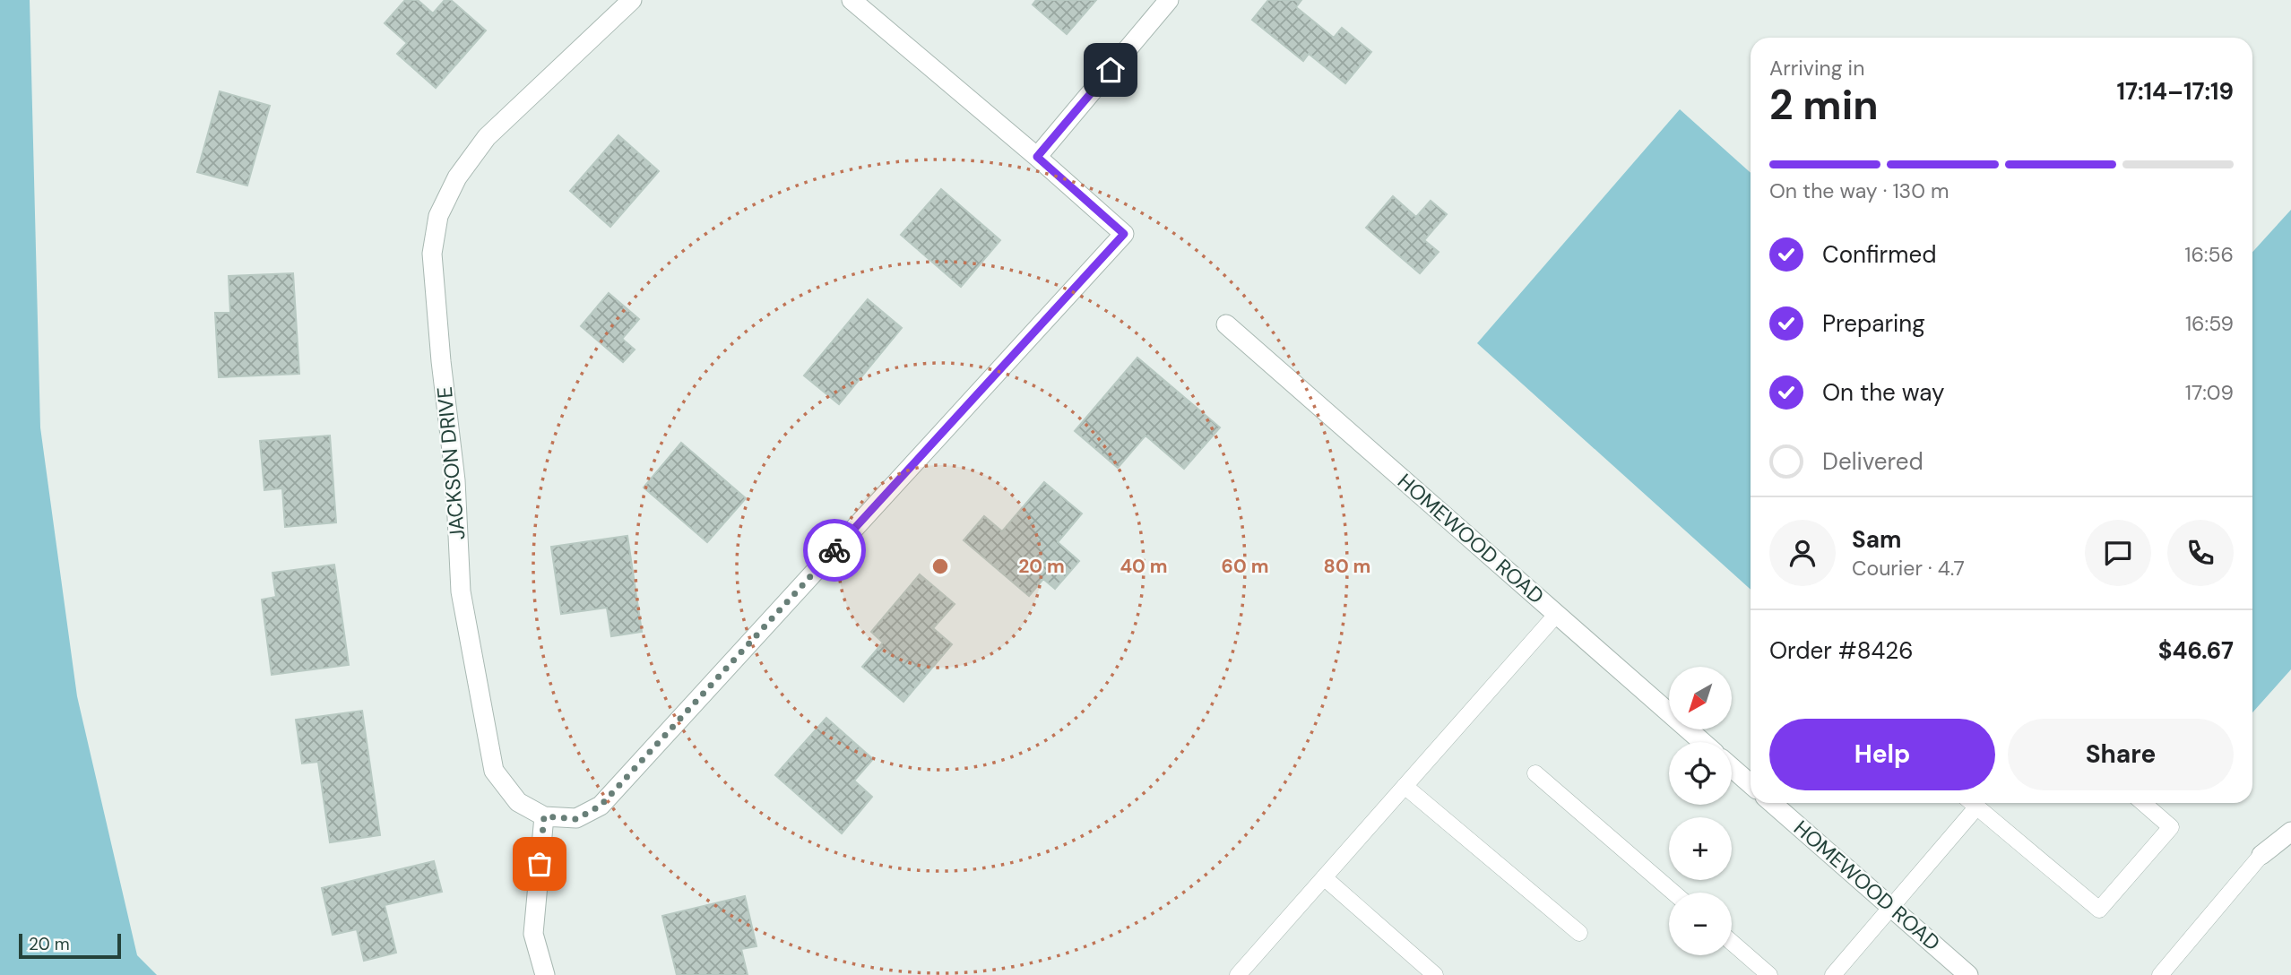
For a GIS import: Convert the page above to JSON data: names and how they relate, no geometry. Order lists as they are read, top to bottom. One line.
{"streets":{"street":["JACKSON DRIVE","HOMEWOOD ROAD"]},"scale_bar":"20 m","north":"bottom left","page":{"heading":["2 min","Arriving in","17:14–17:19"],"panel":["Sam","Courier · 4.7","Order #8426","$46.67"],"bar":"On the way · 130 m","list":[["Confirmed","16:56"],["Preparing","16:59"],["On the way","17:09"],"Delivered"],"map_buttons":["+","−"],"buttons":["Help","Share"],"scale":"20 m"},"rings":["20 m","40 m","60 m","80 m"]}
